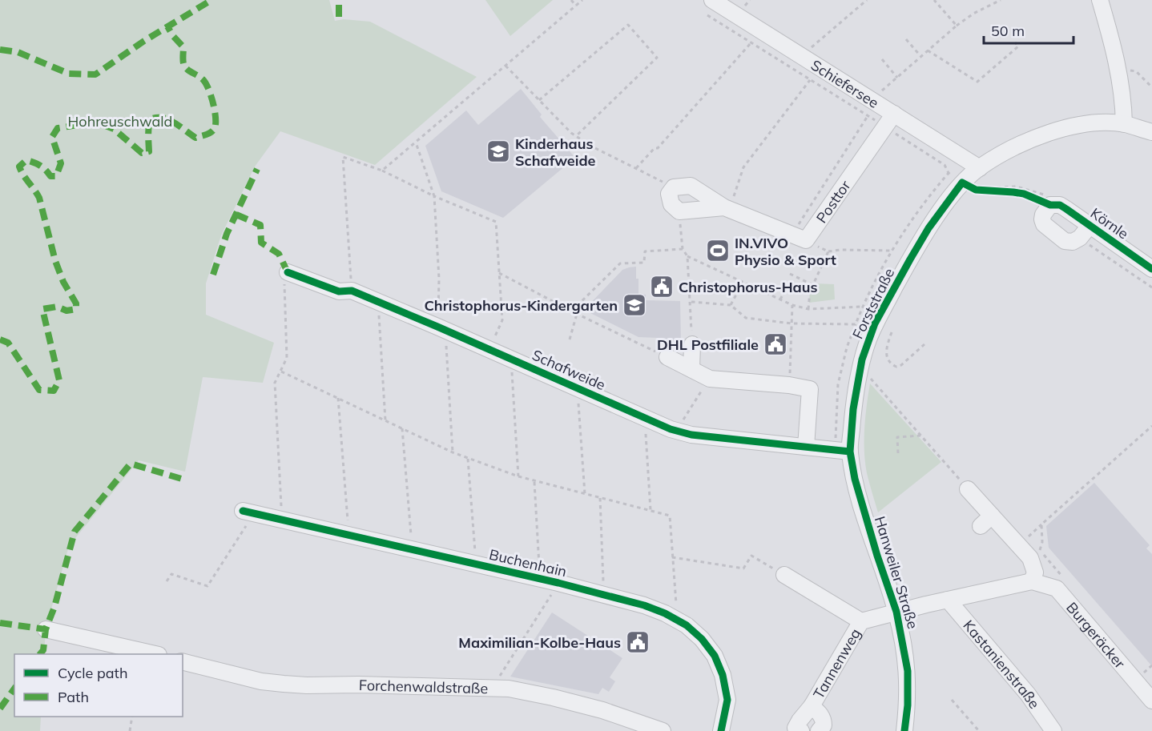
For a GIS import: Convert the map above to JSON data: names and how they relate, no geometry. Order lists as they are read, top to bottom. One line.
{"streets":{"street":["Schiefersee","Posttor","Körnle","Forststraße","Schafweide","Buchenhain","Hanweiler Straße","Burgeräcker","Tannenweg","Kastanienstraße","Forchenwaldstraße"]},"crossings":[["Schiefersee","Posttor"],["Schiefersee","Forststraße"],["Forststraße","Schafweide"],["Forststraße","Hanweiler Straße"],["Schafweide","Hanweiler Straße"],["Hanweiler Straße","Burgeräcker"],["Hanweiler Straße","Tannenweg"],["Burgeräcker","Tannenweg"],["Burgeräcker","Kastanienstraße"]],"parks":["Hohreuschwald"],"places":{"school or university":["Kinderhaus Schafweide","Christophorus-Kindergarten"],"sports":["IN.VIVO Physio & Sport"],"public building":["Christophorus-Haus","DHL Postfiliale","Maximilian-Kolbe-Haus"]},"legend":["Cycle path","Path"],"scale_bar":"50 m"}
